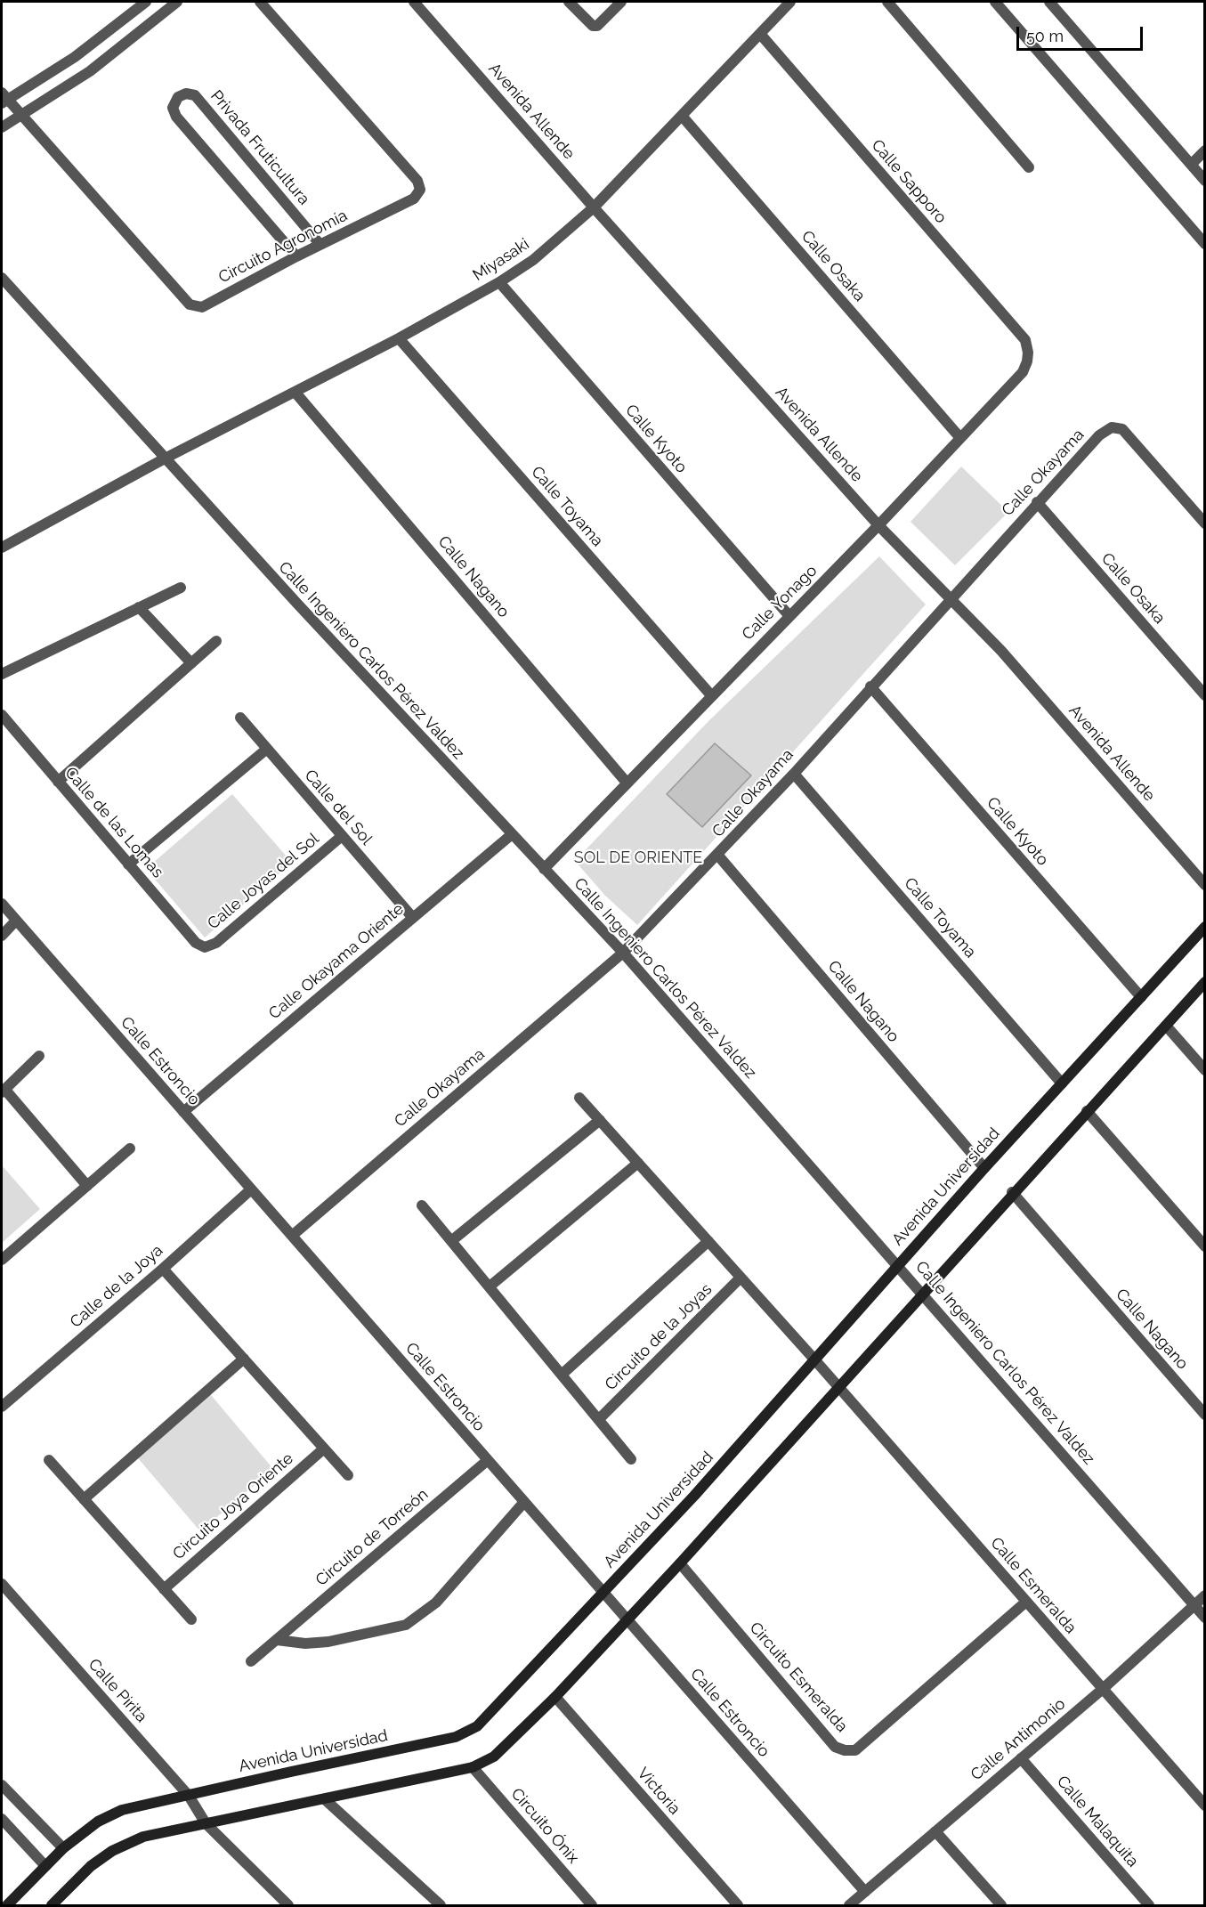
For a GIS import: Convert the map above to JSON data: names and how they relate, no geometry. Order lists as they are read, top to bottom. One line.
{"streets":{"main road":["Avenida Universidad"],"street":["Avenida Allende","Privada Fruticultura","Calle Sapporo","Circuito Agronomía","Miyasaki","Calle Osaka","Calle Kyoto","Calle Okayama","Calle Toyama","Calle Nagano","Calle Yonago","Calle Ingeniero Carlos Pérez Valdez","Calle del Sol","Calle de las Lomas","Calle Joyas del Sol","Calle Okayama Oriente","Calle Estroncio","Calle de la Joya","Circuito de la Joyas","Circuito Joya Oriente","Circuito de Torreón","Calle Esmeralda","Circuito Esmeralda","Calle Pirita","Calle Antimonio","Victoria","Calle Malaquita","Circuito Ónix"]},"crossings":[["Avenida Allende","Miyasaki"],["Avenida Allende","Calle Okayama"],["Avenida Allende","Calle Yonago"],["Privada Fruticultura","Circuito Agronomía"],["Calle Sapporo","Miyasaki"],["Calle Sapporo","Calle Yonago"],["Miyasaki","Calle Osaka"],["Miyasaki","Calle Kyoto"],["Miyasaki","Calle Toyama"],["Miyasaki","Calle Nagano"],["Miyasaki","Calle Ingeniero Carlos Pérez Valdez"],["Calle Osaka","Calle Okayama"],["Calle Osaka","Calle Yonago"],["Calle Kyoto","Calle Okayama"],["Calle Kyoto","Calle Yonago"],["Calle Kyoto","Avenida Universidad"],["Calle Okayama","Calle Toyama"],["Calle Okayama","Calle Nagano"],["Calle Okayama","Calle Ingeniero Carlos Pérez Valdez"],["Calle Okayama","Calle Estroncio"],["Calle Toyama","Calle Yonago"],["Calle Toyama","Avenida Universidad"],["Calle Nagano","Calle Yonago"],["Calle Nagano","Avenida Universidad"],["Calle Yonago","Calle Ingeniero Carlos Pérez Valdez"],["Calle Ingeniero Carlos Pérez Valdez","Calle Okayama Oriente"],["Calle Ingeniero Carlos Pérez Valdez","Avenida Universidad"],["Calle Ingeniero Carlos Pérez Valdez","Calle Antimonio"],["Calle del Sol","Calle Joyas del Sol"],["Calle del Sol","Calle Okayama Oriente"],["Calle de las Lomas","Calle Joyas del Sol"],["Calle Okayama Oriente","Calle Estroncio"],["Calle Estroncio","Avenida Universidad"],["Calle Estroncio","Calle de la Joya"],["Calle Estroncio","Circuito de Torreón"],["Calle Estroncio","Calle Antimonio"],["Avenida Universidad","Calle Pirita"],["Calle Esmeralda","Circuito Esmeralda"],["Calle Esmeralda","Calle Antimonio"],["Calle Antimonio","Calle Malaquita"]],"parks":["SOL DE ORIENTE"],"scale_bar":"50 m"}
